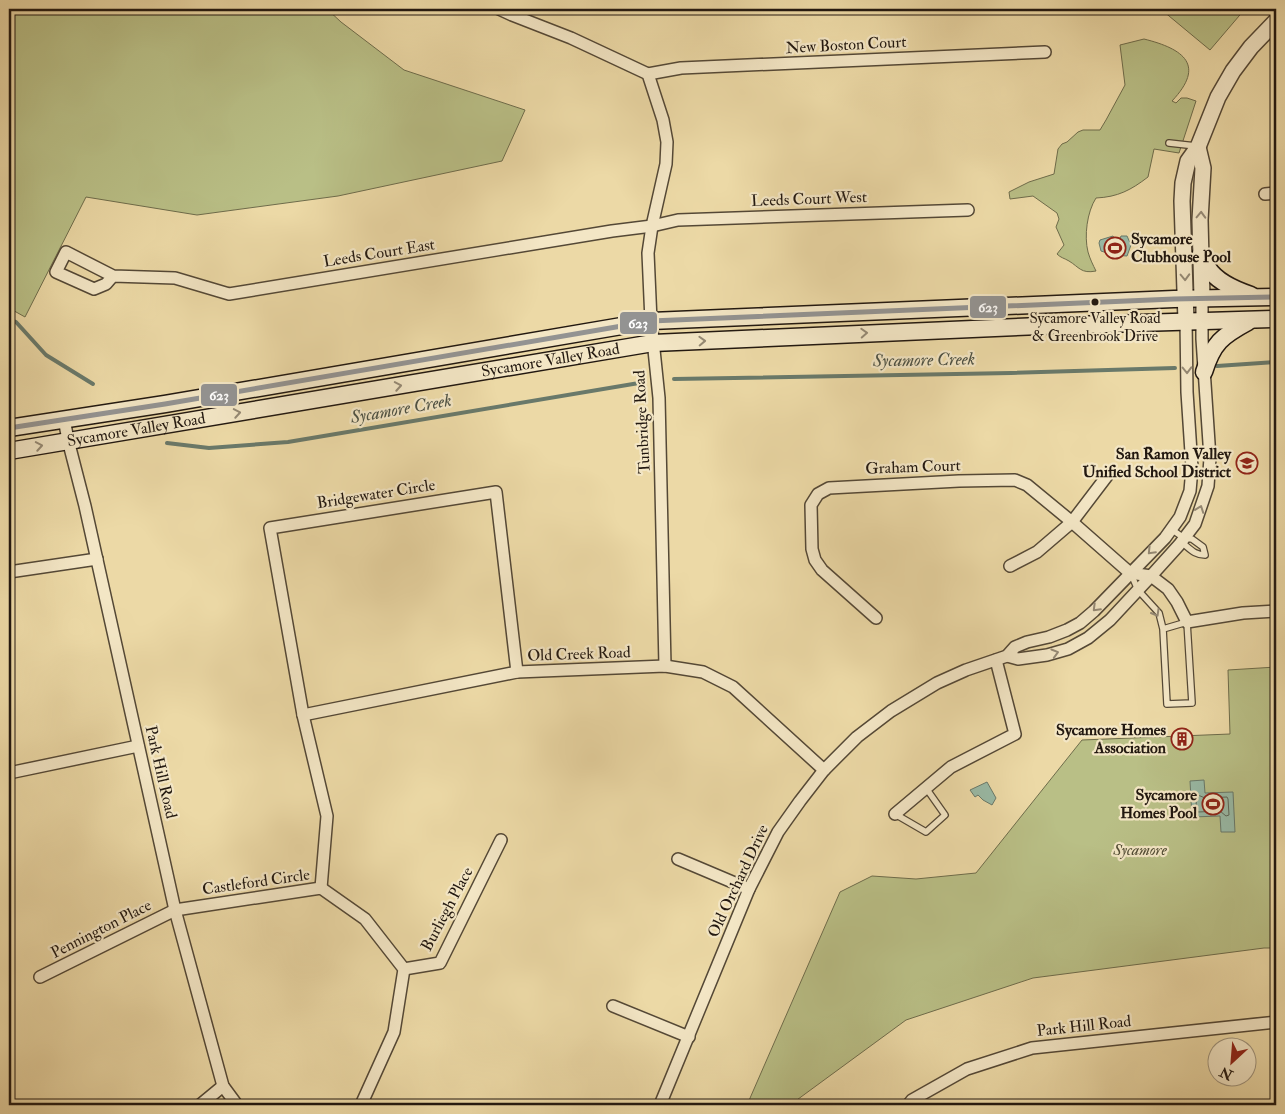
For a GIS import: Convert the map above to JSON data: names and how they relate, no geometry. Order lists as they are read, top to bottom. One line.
{"streets":{"main road":["Sycamore Valley Road"],"street":["New Boston Court","Leeds Court West","Leeds Court East","Tunbridge Road","Graham Court","Bridgewater Circle","Old Creek Road","Park Hill Road","Old Orchard Drive","Castleford Circle","Burliegh Place","Pennington Place"]},"crossings":[["New Boston Court","Tunbridge Road"],["Leeds Court West","Leeds Court East"],["Leeds Court West","Tunbridge Road"],["Leeds Court East","Tunbridge Road"],["Sycamore Valley Road","Tunbridge Road"],["Sycamore Valley Road","Park Hill Road"],["Sycamore Valley Road","Old Orchard Drive"],["Tunbridge Road","Old Creek Road"],["Graham Court","Old Orchard Drive"],["Bridgewater Circle","Old Creek Road"],["Old Creek Road","Old Orchard Drive"],["Park Hill Road","Castleford Circle"],["Park Hill Road","Pennington Place"],["Castleford Circle","Burliegh Place"],["Castleford Circle","Pennington Place"]],"water":["Sycamore Creek"],"parks":["Sycamore"],"places":{"sports":["Sycamore Clubhouse Pool","Sycamore Homes Pool"],"other":["Sycamore Valley Road & Greenbrook Drive"],"school or university":["San Ramon Valley Unified School District"],"building":["Sycamore Homes Association"]},"lines":["transit line 623"],"north":"bottom left"}
